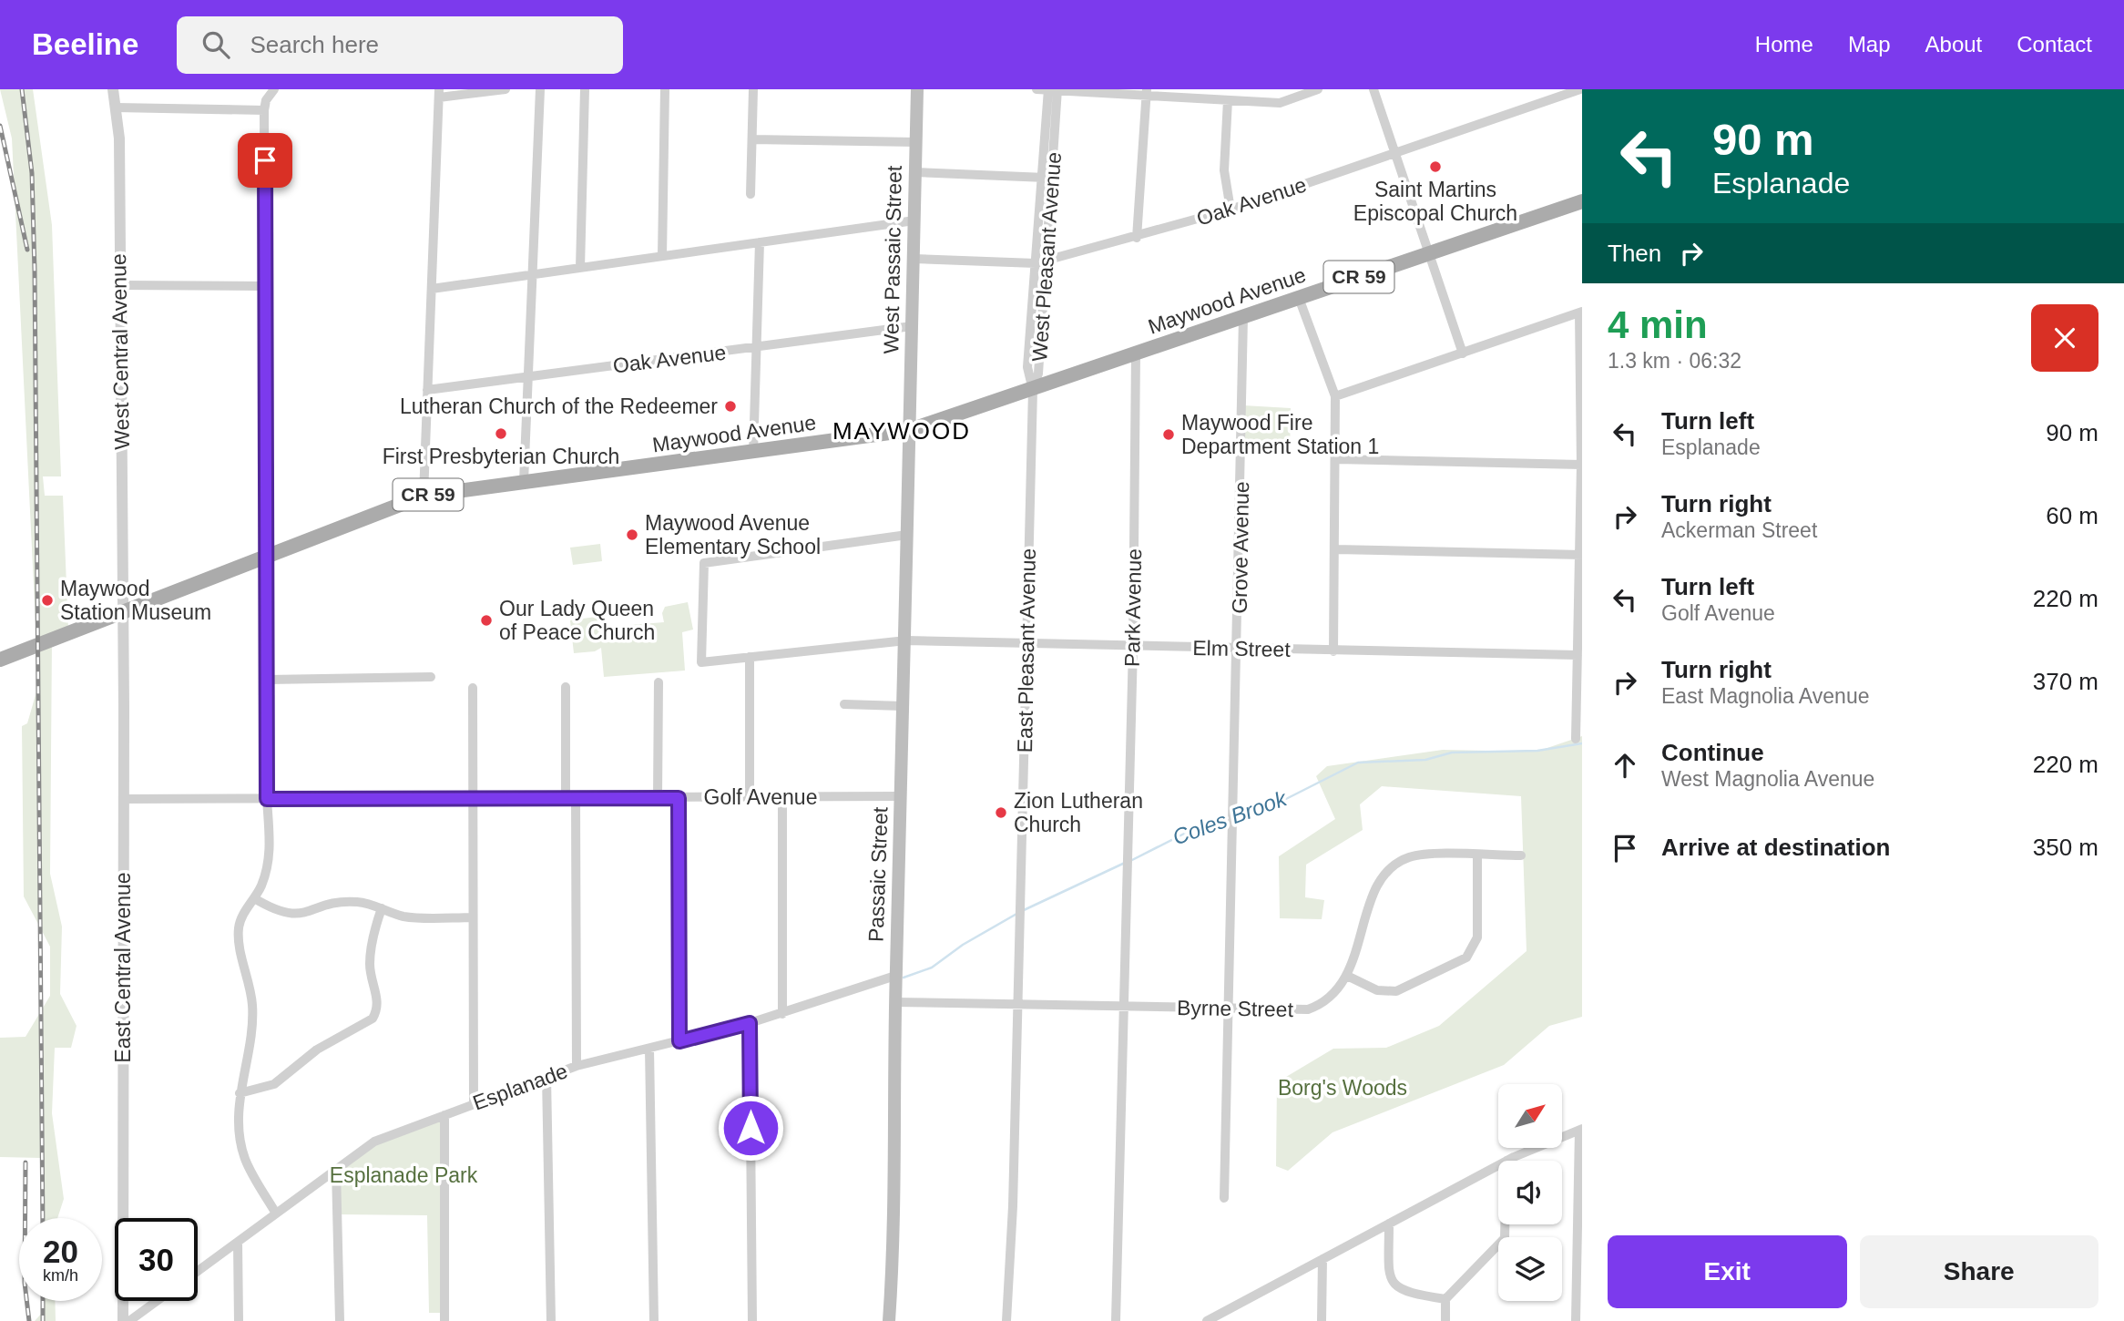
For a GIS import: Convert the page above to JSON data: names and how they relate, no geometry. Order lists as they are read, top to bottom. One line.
{"streets":{"main road":["West Passaic Street","CR 59","Maywood Avenue","Passaic Street"],"street":["Oak Avenue","West Pleasant Avenue","West Central Avenue","Grove Avenue","Park Avenue","Elm Street","East Pleasant Avenue","Golf Avenue","East Central Avenue","Byrne Street","Esplanade"]},"crossings":[["Oak Avenue","West Pleasant Avenue"],["Oak Avenue","West Passaic Street"],["West Pleasant Avenue","Maywood Avenue"],["West Pleasant Avenue","East Pleasant Avenue"],["West Passaic Street","Maywood Avenue"],["West Passaic Street","Passaic Street"],["Maywood Avenue","West Central Avenue"],["Maywood Avenue","Grove Avenue"],["Maywood Avenue","Park Avenue"],["Maywood Avenue","East Pleasant Avenue"],["Maywood Avenue","Passaic Street"],["Maywood Avenue","East Central Avenue"],["West Central Avenue","East Central Avenue"],["Grove Avenue","Elm Street"],["Grove Avenue","Byrne Street"],["Park Avenue","Elm Street"],["Park Avenue","Byrne Street"],["Elm Street","East Pleasant Avenue"],["Elm Street","Passaic Street"],["East Pleasant Avenue","Byrne Street"],["Golf Avenue","Passaic Street"],["Golf Avenue","East Central Avenue"],["Passaic Street","Byrne Street"],["Passaic Street","Esplanade"]],"districts":["MAYWOOD"],"water":["Coles Brook"],"parks":["Borg's Woods","Esplanade Park"],"places":["Saint Martins Episcopal Church","Lutheran Church of the Redeemer","First Presbyterian Church","Maywood Fire Department Station 1","Maywood Avenue Elementary School","Maywood Station Museum","Our Lady Queen of Peace Church","Zion Lutheran Church"],"north":"top right","page":{"header":"Beeline","search":"Search here","nav":["Home","Map","About","Contact"],"turn":["90 m","Esplanade"],"then":"Then","heading":["4 min","1.3 km · 06:32"],"list":[{"name":"Turn left","note":"Esplanade","value":"90 m"},{"name":"Turn right","note":"Ackerman Street","value":"60 m"},{"name":"Turn left","note":"Golf Avenue","value":"220 m"},{"name":"Turn right","note":"East Magnolia Avenue","value":"370 m"},{"name":"Continue","note":"West Magnolia Avenue","value":"220 m"},{"name":"Arrive at destination","value":"350 m"}],"speed":"20 km/h","limit":"30","buttons":["Exit","Share"]}}
